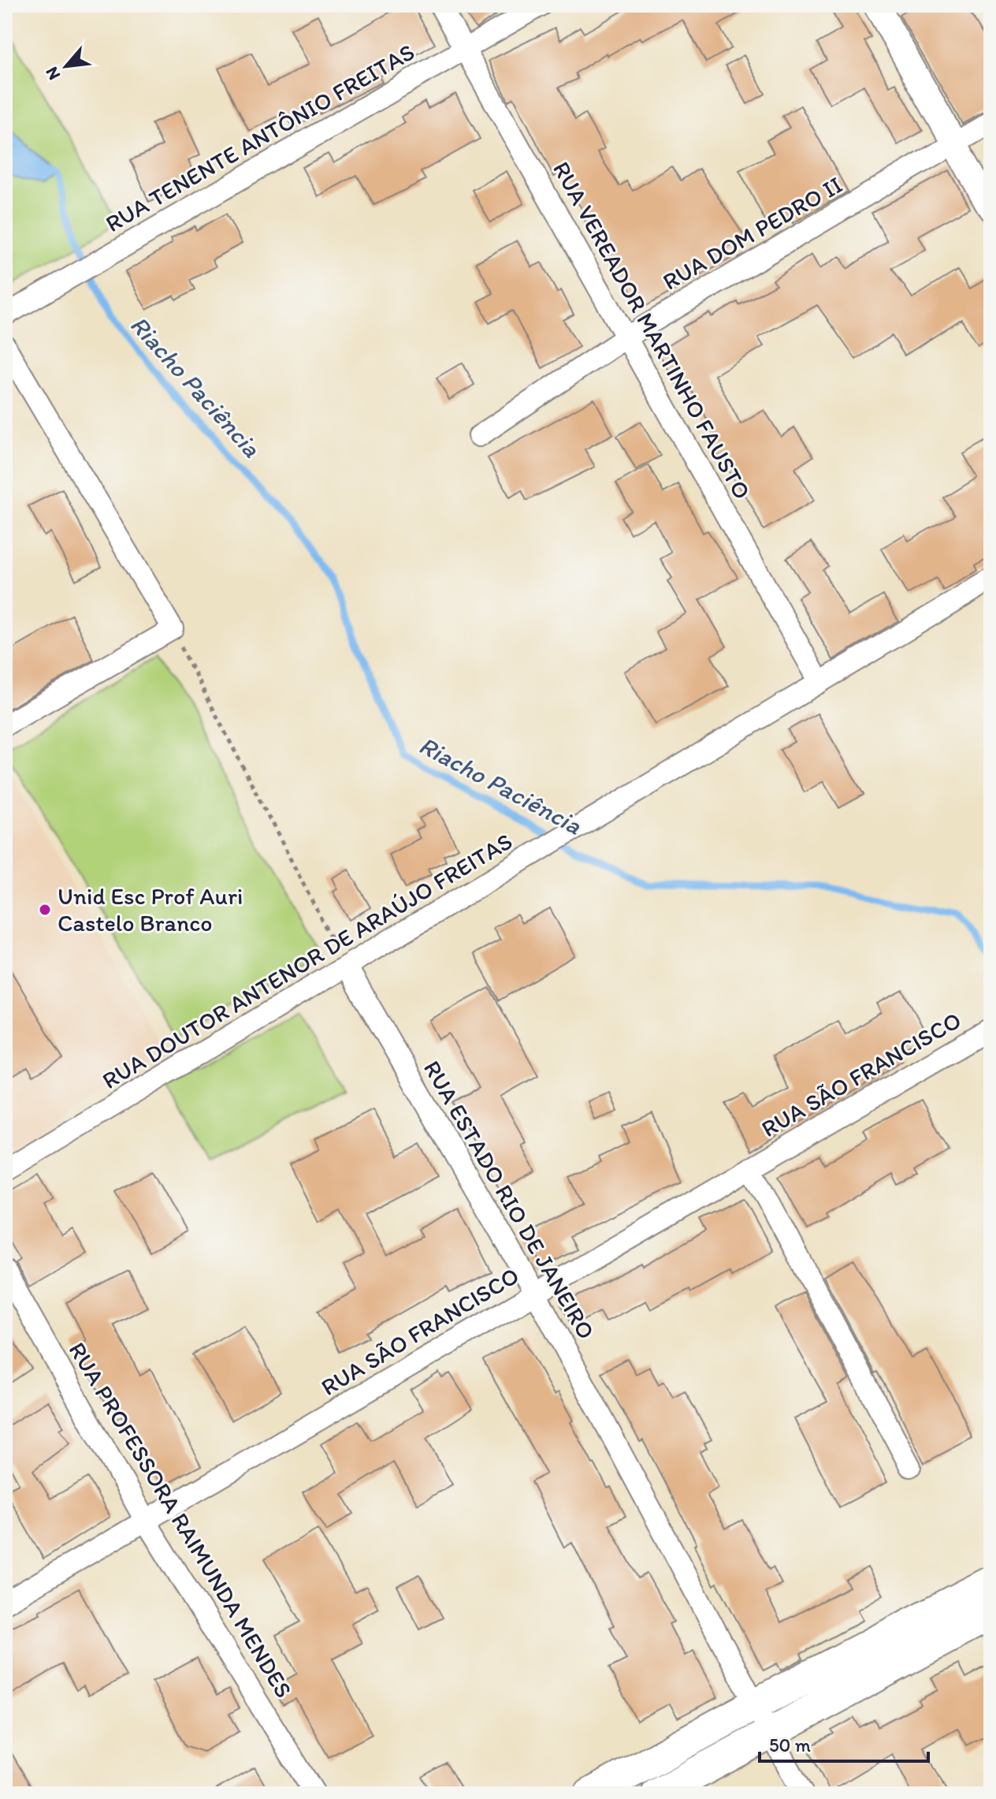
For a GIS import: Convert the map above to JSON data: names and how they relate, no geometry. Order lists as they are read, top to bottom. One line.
{"streets":{"street":["RUA TENENTE ANTÔNIO FREITAS","RUA DOM PEDRO II","RUA VEREADOR MARTINHO FAUSTO","RUA DOUTOR ANTENOR DE ARAÚJO FREITAS","RUA SÃO FRANCISCO","RUA ESTADO RIO DE JANEIRO","RUA PROFESSORA RAIMUNDA MENDES"]},"crossings":[["RUA TENENTE ANTÔNIO FREITAS","RUA VEREADOR MARTINHO FAUSTO"],["RUA DOM PEDRO II","RUA VEREADOR MARTINHO FAUSTO"],["RUA VEREADOR MARTINHO FAUSTO","RUA DOUTOR ANTENOR DE ARAÚJO FREITAS"],["RUA DOUTOR ANTENOR DE ARAÚJO FREITAS","RUA ESTADO RIO DE JANEIRO"],["RUA SÃO FRANCISCO","RUA ESTADO RIO DE JANEIRO"],["RUA SÃO FRANCISCO","RUA PROFESSORA RAIMUNDA MENDES"]],"water":["Riacho Paciência"],"places":["Unid Esc Prof Auri Castelo Branco"],"scale_bar":"50 m","north":"bottom left"}
